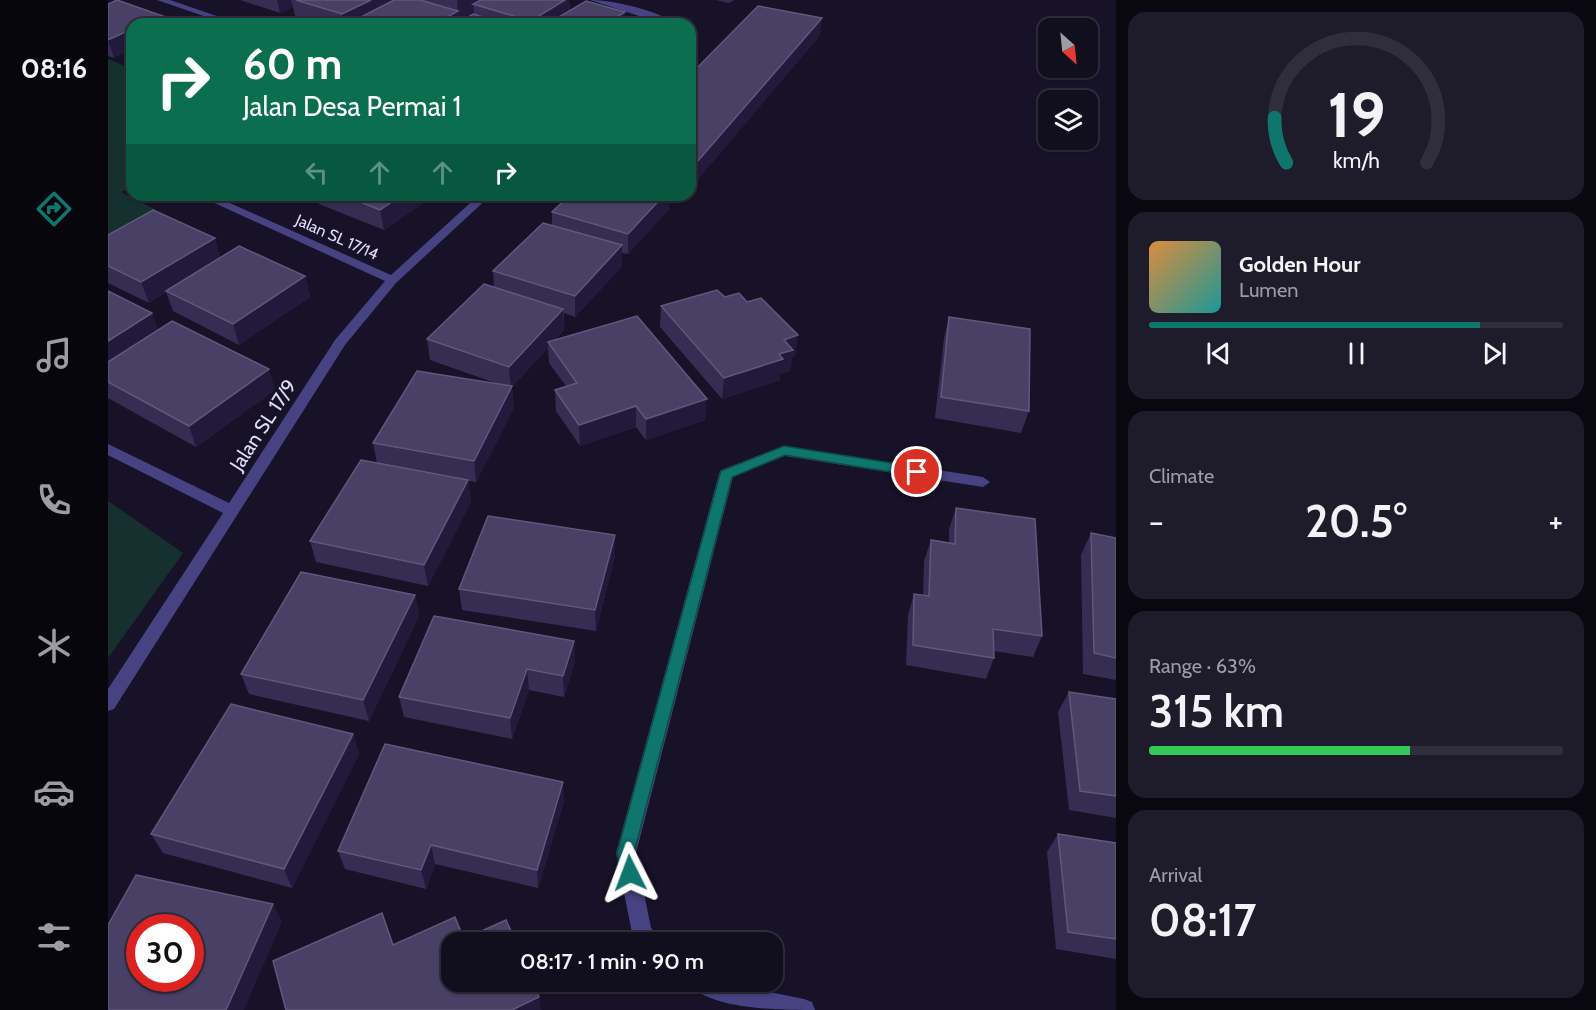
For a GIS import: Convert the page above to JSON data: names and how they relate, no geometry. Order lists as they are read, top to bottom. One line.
{"streets":{"street":["Jalan SL 17/14","Jalan SL 17/9"]},"crossings":[["Jalan SL 17/14","Jalan SL 17/9"]],"north":"bottom right","page":{"tabs":"08:16","turn":["60 m","Jalan Desa Permai 1"],"song":["Golden Hour","Lumen"],"tile":["Climate",["Range · 63%","315 km"],["Arrival","08:17"]],"heat":["−","20.5°","+"],"limit":"30","trip":"08:17 · 1 min · 90 m","gauge":["19","km/h"]}}
